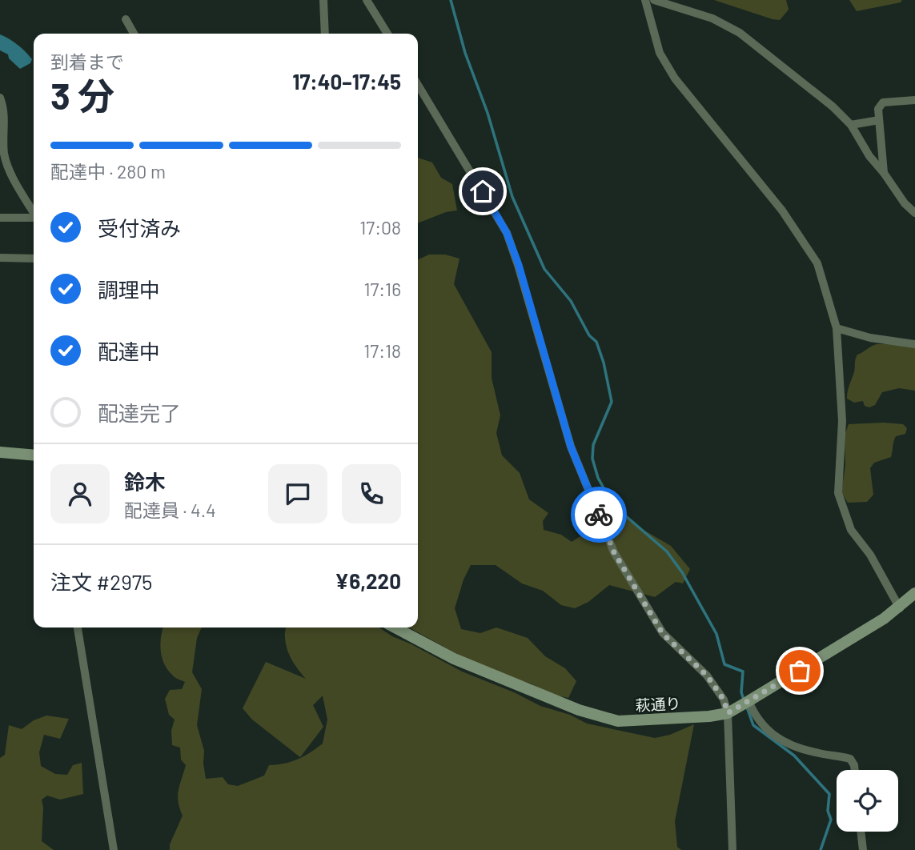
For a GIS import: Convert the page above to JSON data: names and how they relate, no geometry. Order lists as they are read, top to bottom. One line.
{"streets":{"street":["萩通り"]},"page":{"heading":["3 分","到着まで","17:40–17:45"],"panel":["鈴木","配達員 · 4.4","注文 #2975","¥6,220"],"bar":"配達中 · 280 m","list":[["受付済み","17:08"],["調理中","17:16"],["配達中","17:18"],"配達完了"]}}
